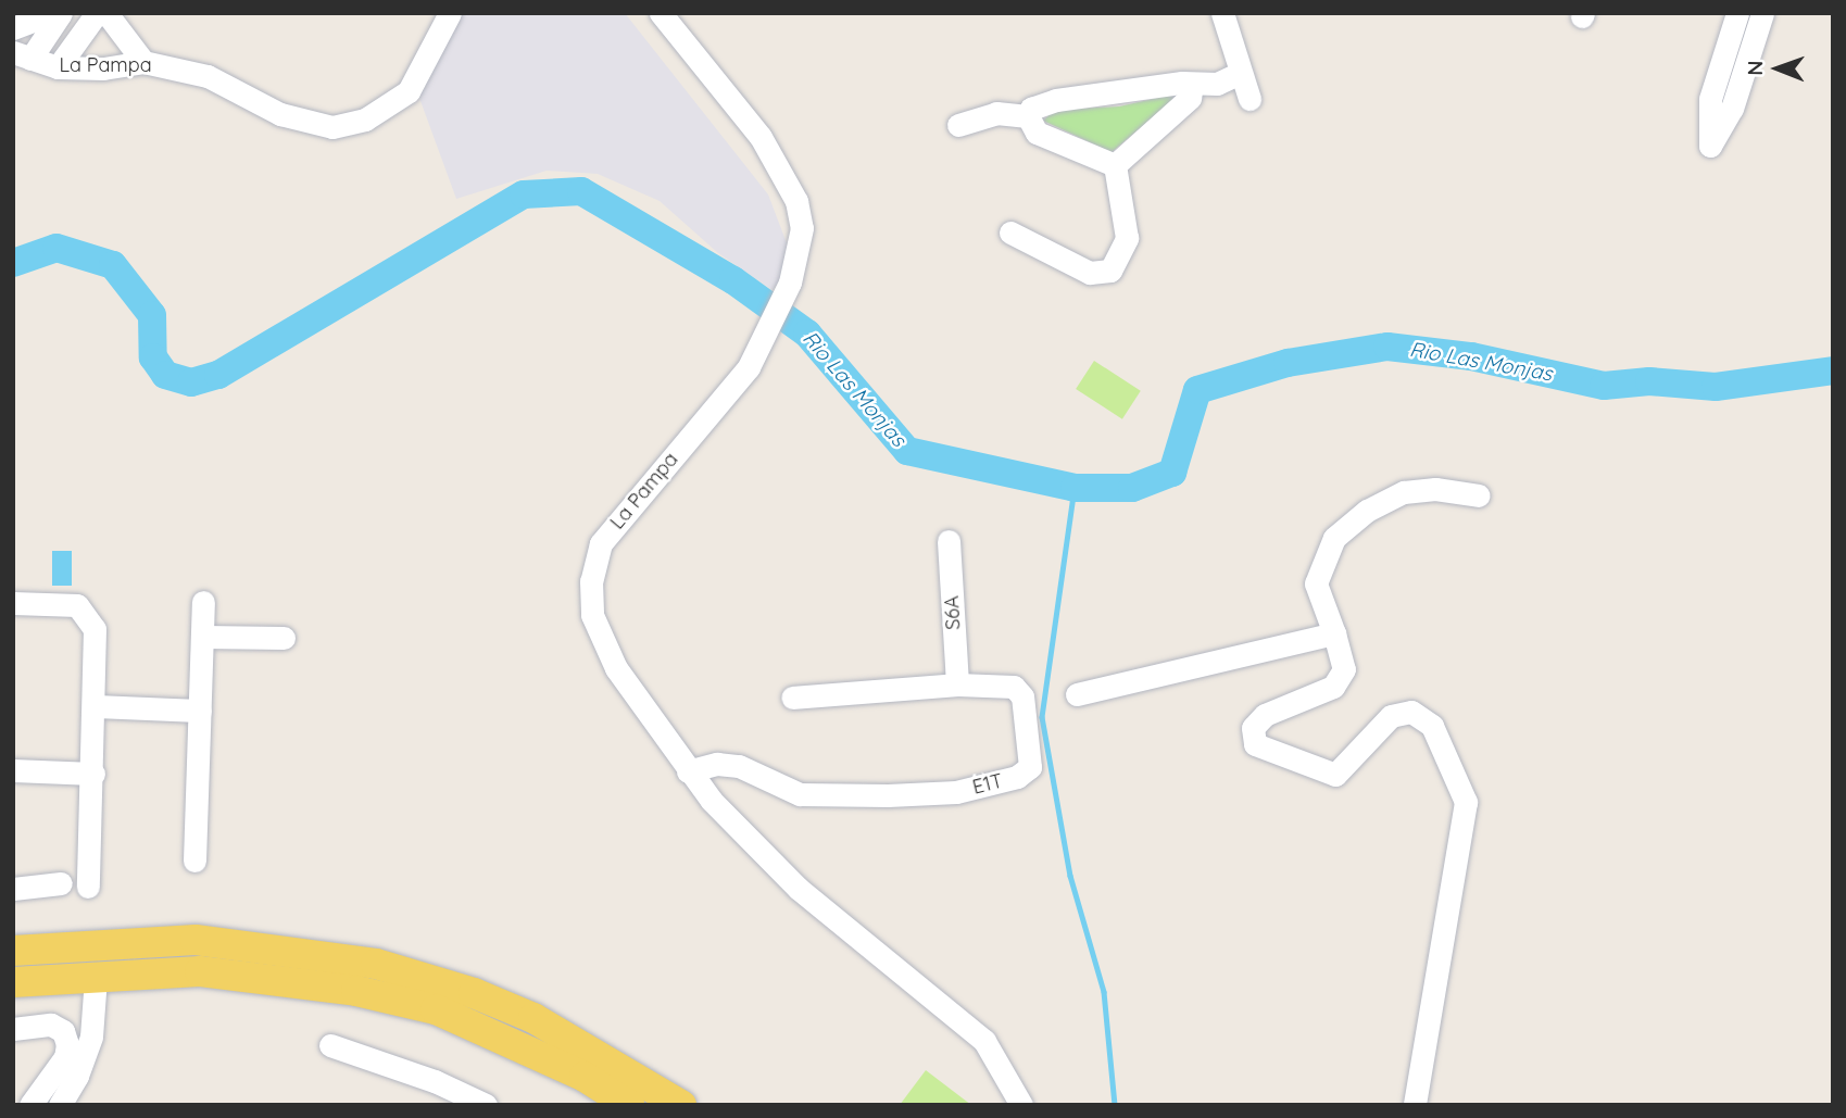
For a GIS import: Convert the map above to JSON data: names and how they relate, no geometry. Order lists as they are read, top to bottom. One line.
{"streets":{"street":["La Pampa","S6A","E1T"]},"crossings":[["La Pampa","E1T"],["S6A","E1T"]],"water":["Rio Las Monjas"],"north":"left"}
